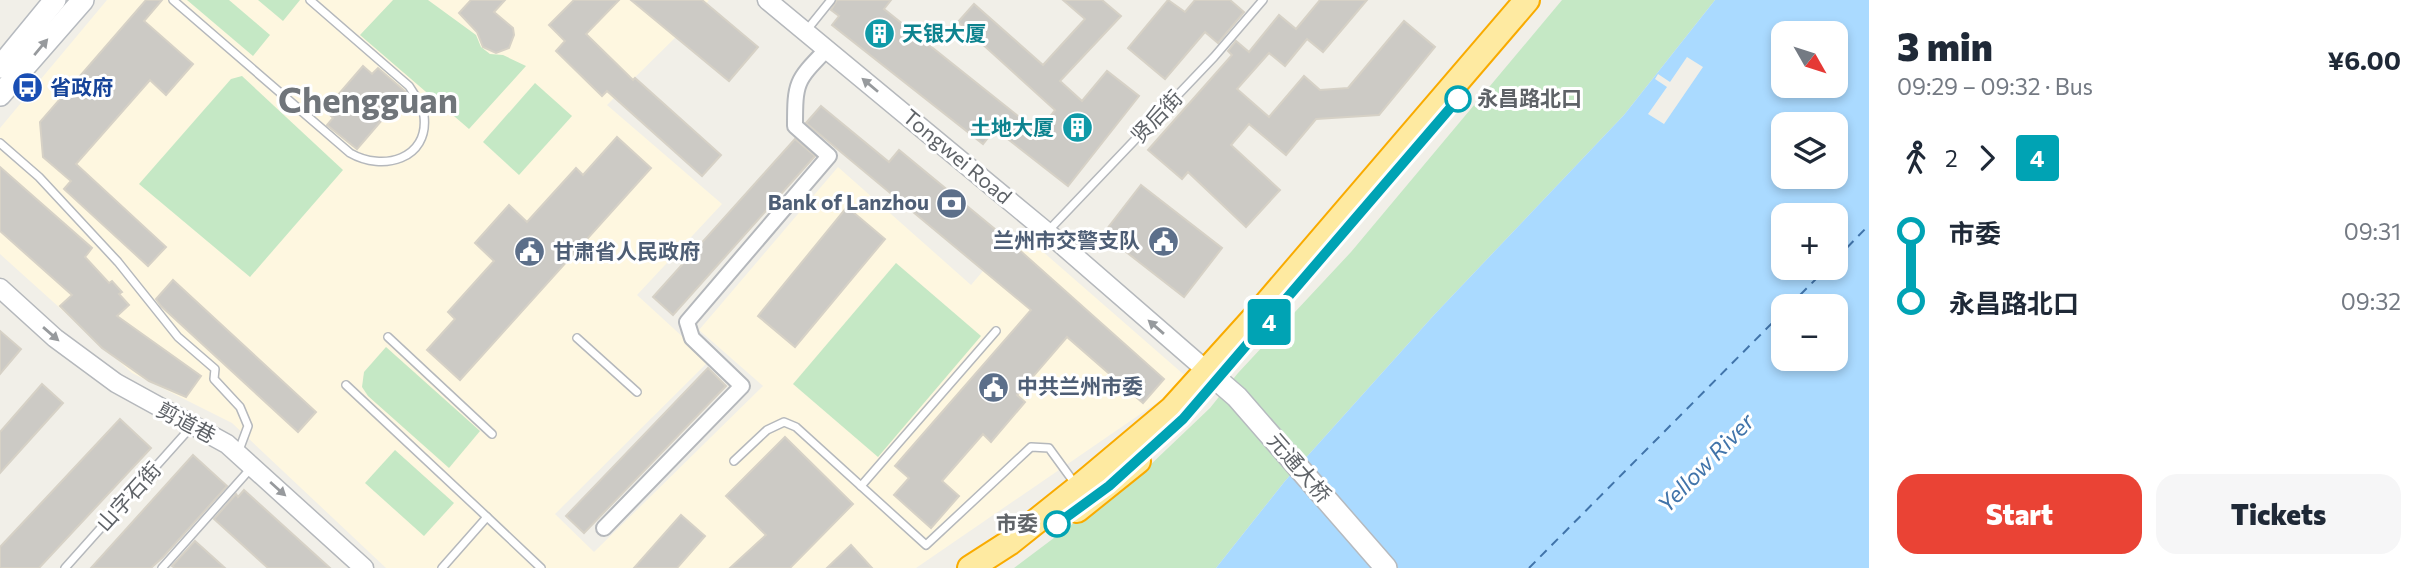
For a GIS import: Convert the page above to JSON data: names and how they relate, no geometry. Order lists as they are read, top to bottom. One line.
{"streets":{"main road":["元通大桥"],"street":["Tongwei Road","剪道巷"],"lane":["贤后街","山字石街"]},"crossings":[["贤后街","Tongwei Road"],["Tongwei Road","元通大桥"],["剪道巷","山字石街"]],"one_way":["Tongwei Road","剪道巷"],"districts":["Chengguan"],"water":["Yellow River"],"places":{"building":["天银大厦","土地大厦"],"bus stop":["省政府"],"other":["永昌路北口","市委"],"bank":["Bank of Lanzhou"],"public building":["兰州市交警支队","甘肃省人民政府","中共兰州市委"]},"lines":["bus line 4"],"north":"bottom right","page":{"on_map":"4","heading":["3 min","09:29 – 09:32 · Bus","¥6.00"],"map_buttons":["+","−"],"legs":["2","4"],"list":[{"name":"市委","value":"09:31"},{"name":"永昌路北口","value":"09:32"}],"buttons":["Start","Tickets"]}}
